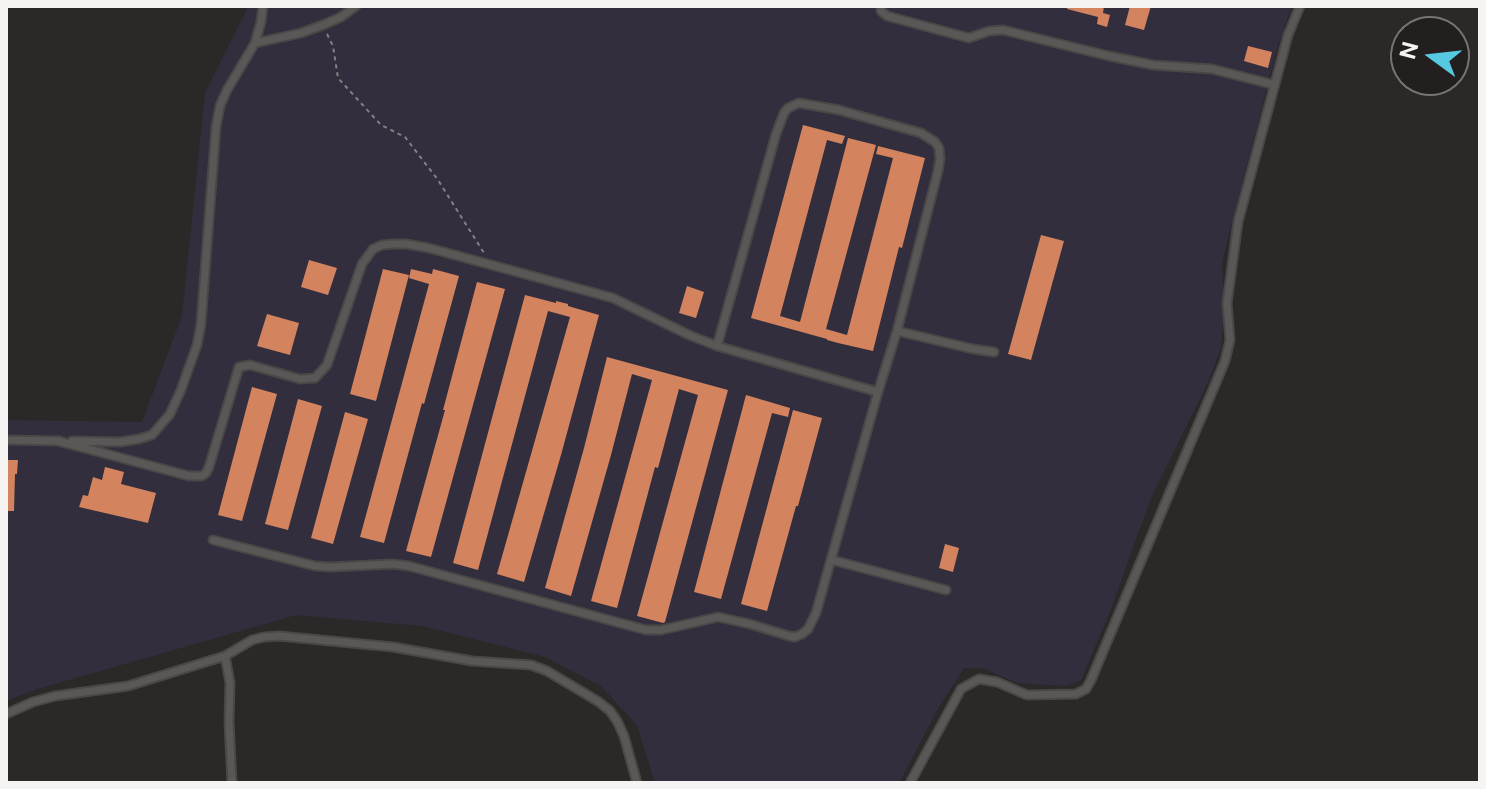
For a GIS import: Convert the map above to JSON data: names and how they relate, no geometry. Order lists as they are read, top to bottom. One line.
{"north":"left"}
